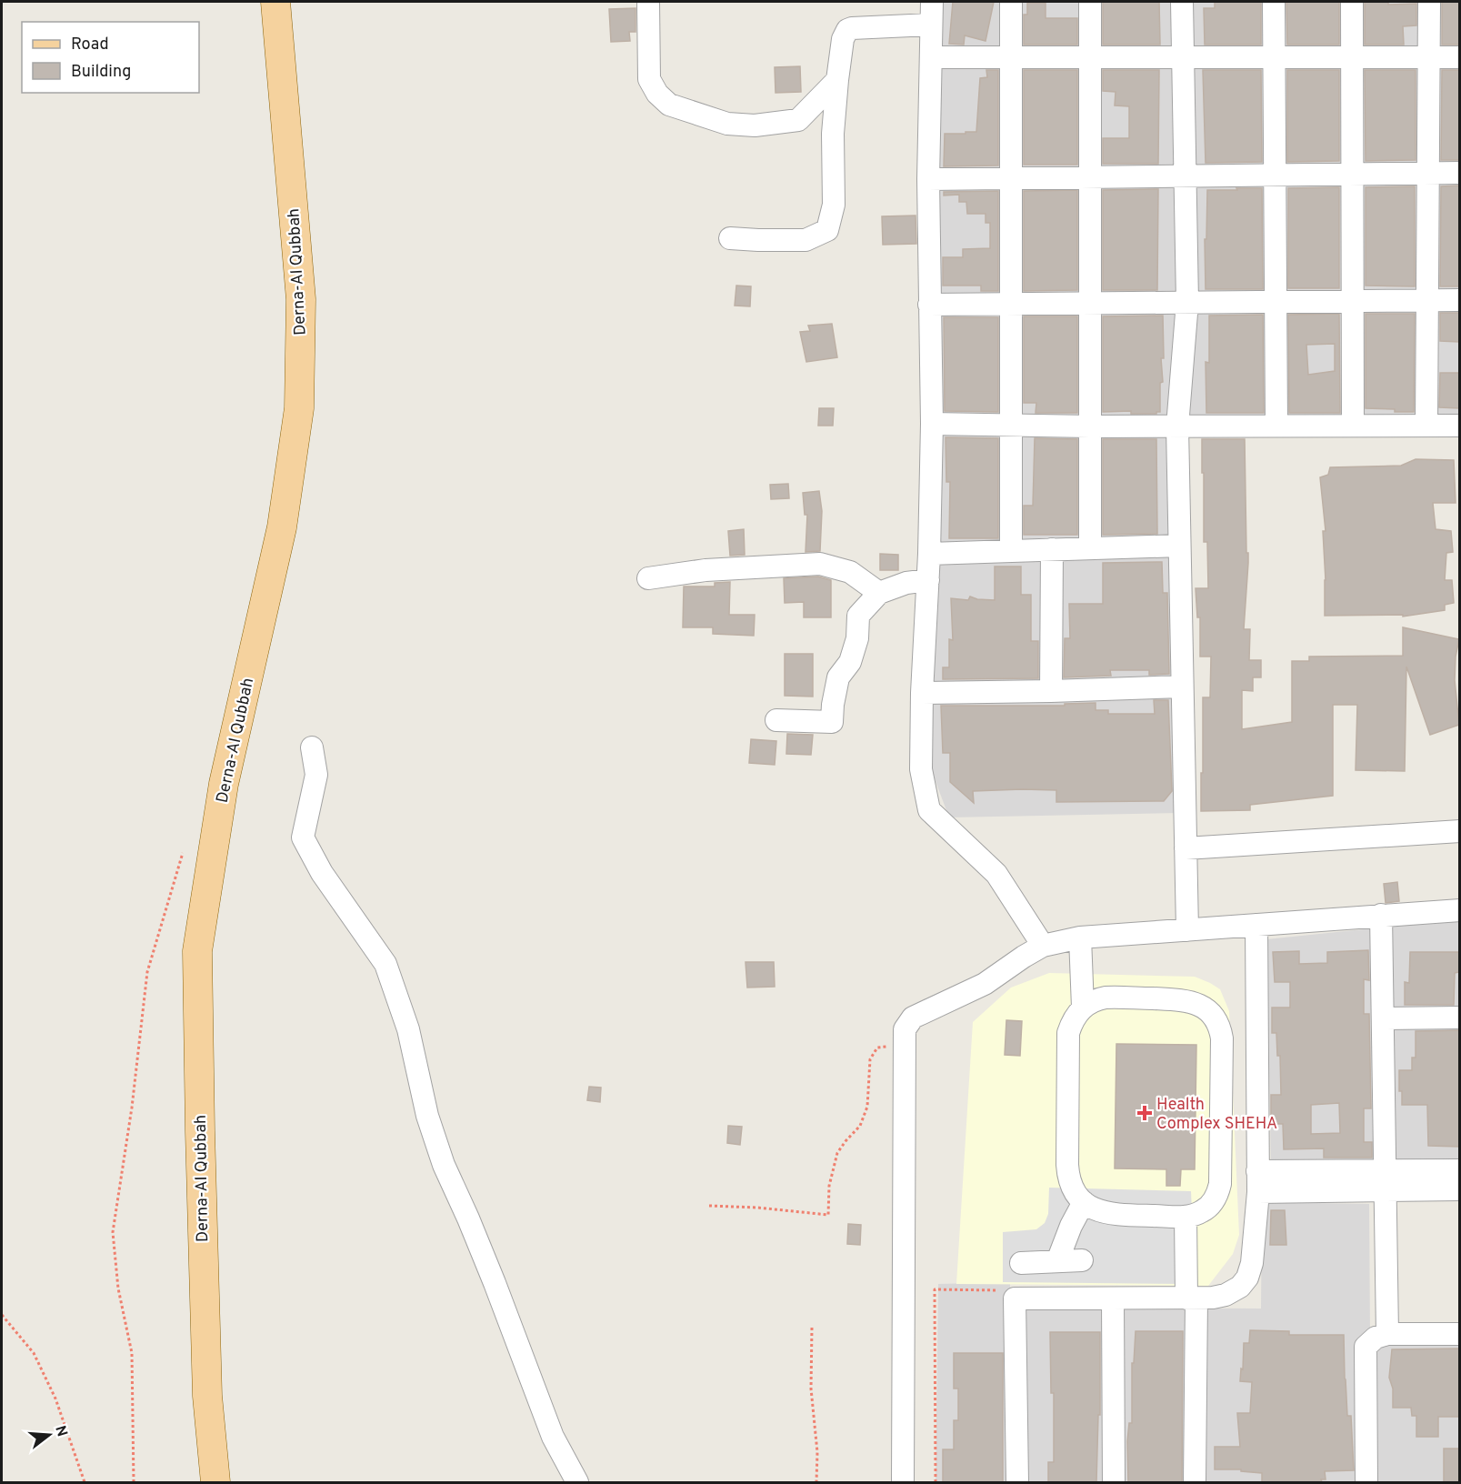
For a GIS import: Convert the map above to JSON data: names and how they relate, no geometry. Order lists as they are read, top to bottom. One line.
{"streets":{"main road":["Derna-Al Qubbah"]},"places":{"health":["Health Complex SHEHA"]},"legend":["Road","Building"],"north":"right"}
